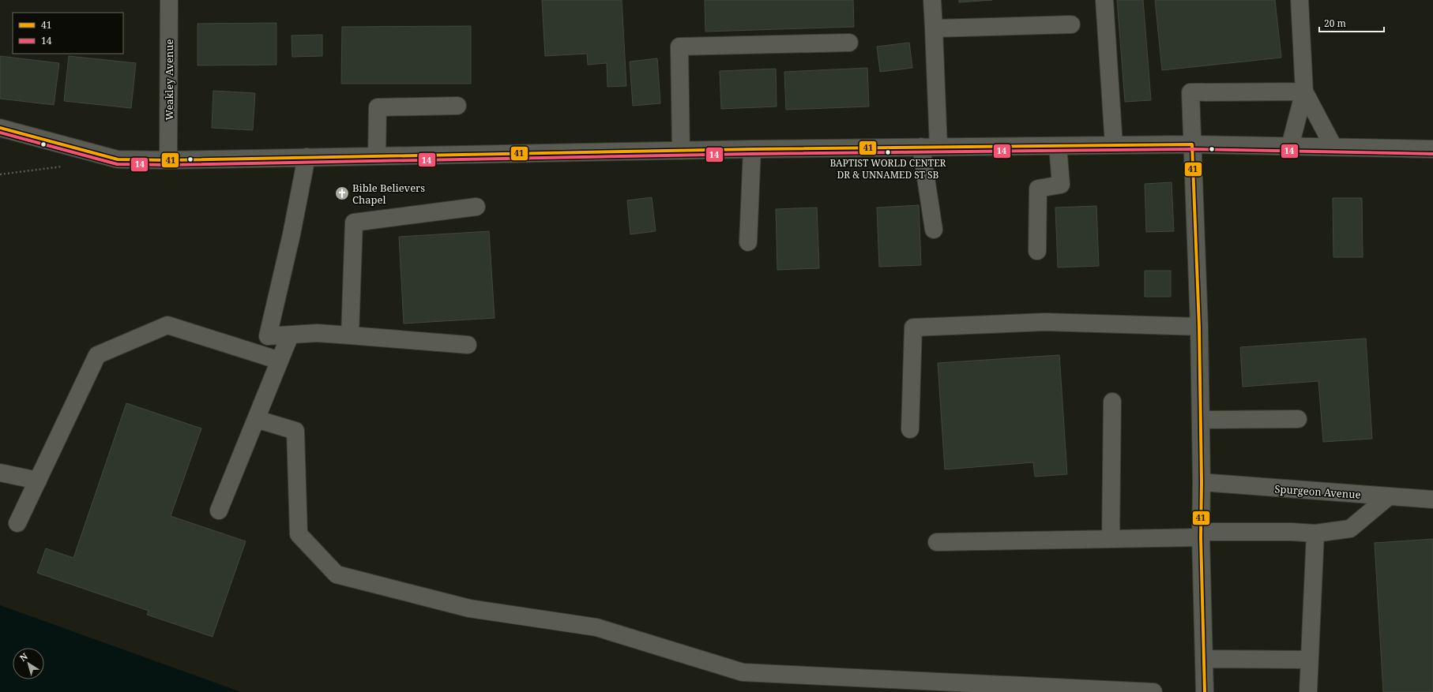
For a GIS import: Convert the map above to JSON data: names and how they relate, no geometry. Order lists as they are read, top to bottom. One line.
{"streets":{"street":["Weakley Avenue","Spurgeon Avenue"]},"places":{"other":["BAPTIST WORLD CENTER DR & UNNAMED ST SB"],"church":["Bible Believers Chapel"]},"lines":["transit line 41","transit line 14"],"legend":["41","14"],"scale_bar":"20 m","north":"top left"}
